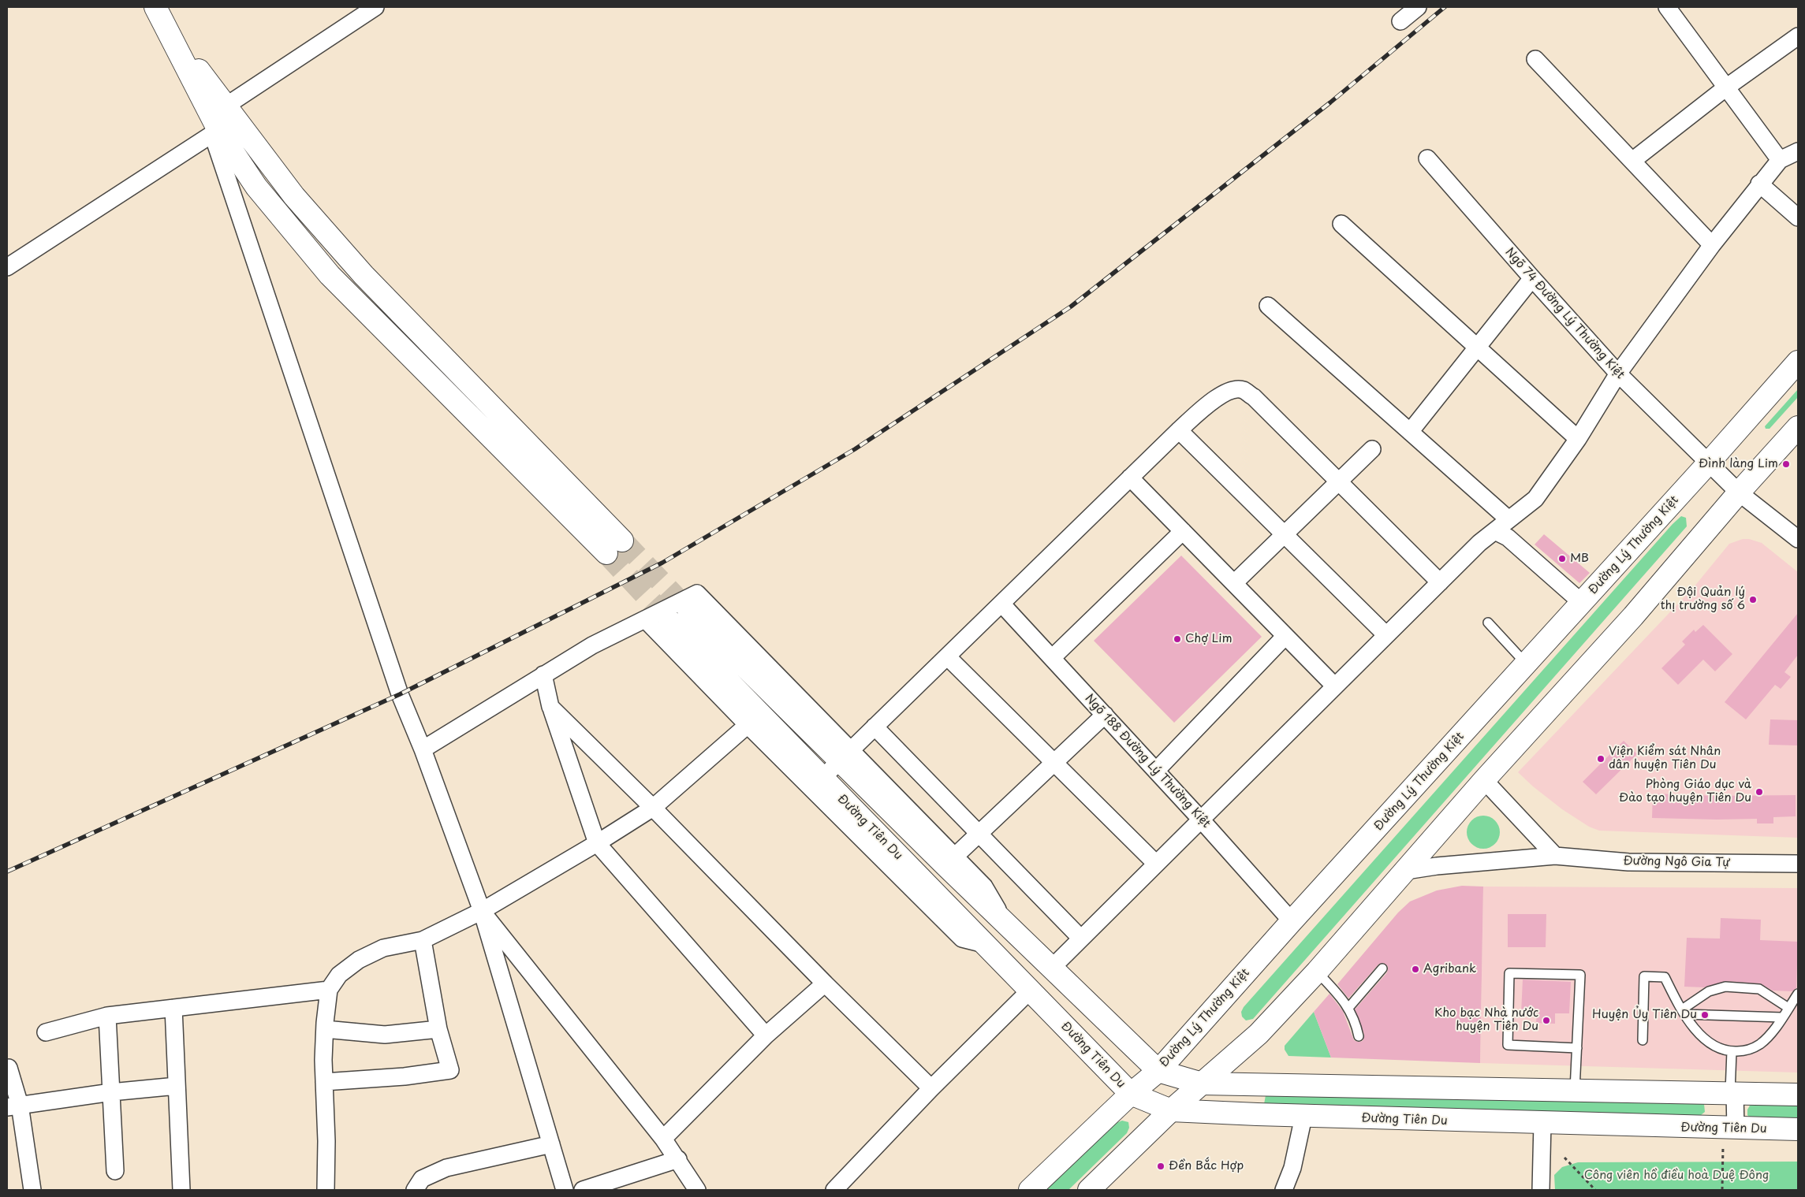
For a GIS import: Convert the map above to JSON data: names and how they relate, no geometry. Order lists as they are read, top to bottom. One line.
{"streets":{"main road":["Đường Lý Thường Kiệt","Đường Tiên Du"],"street":["Ngõ 74 Đường Lý Thường Kiệt","Ngõ 188 Đường Lý Thường Kiệt","Đường Ngô Gia Tự"]},"crossings":[["Ngõ 74 Đường Lý Thường Kiệt","Đường Lý Thường Kiệt"],["Đường Lý Thường Kiệt","Ngõ 188 Đường Lý Thường Kiệt"],["Đường Lý Thường Kiệt","Đường Tiên Du"]],"parks":["Công viên hồ điều hoà Duệ Đông"],"places":["Đình làng Lim","MB","Đội Quản lý thị trường số 6","Chợ Lim","Viện Kiểm sát Nhân dân huyện Tiên Du","Phòng Giáo dục và Đào tạo huyện Tiên Du","Agribank","Huyện Ủy Tiên Du","Kho bạc Nhà nước huyện Tiên Du","Đền Bắc Hợp"]}
